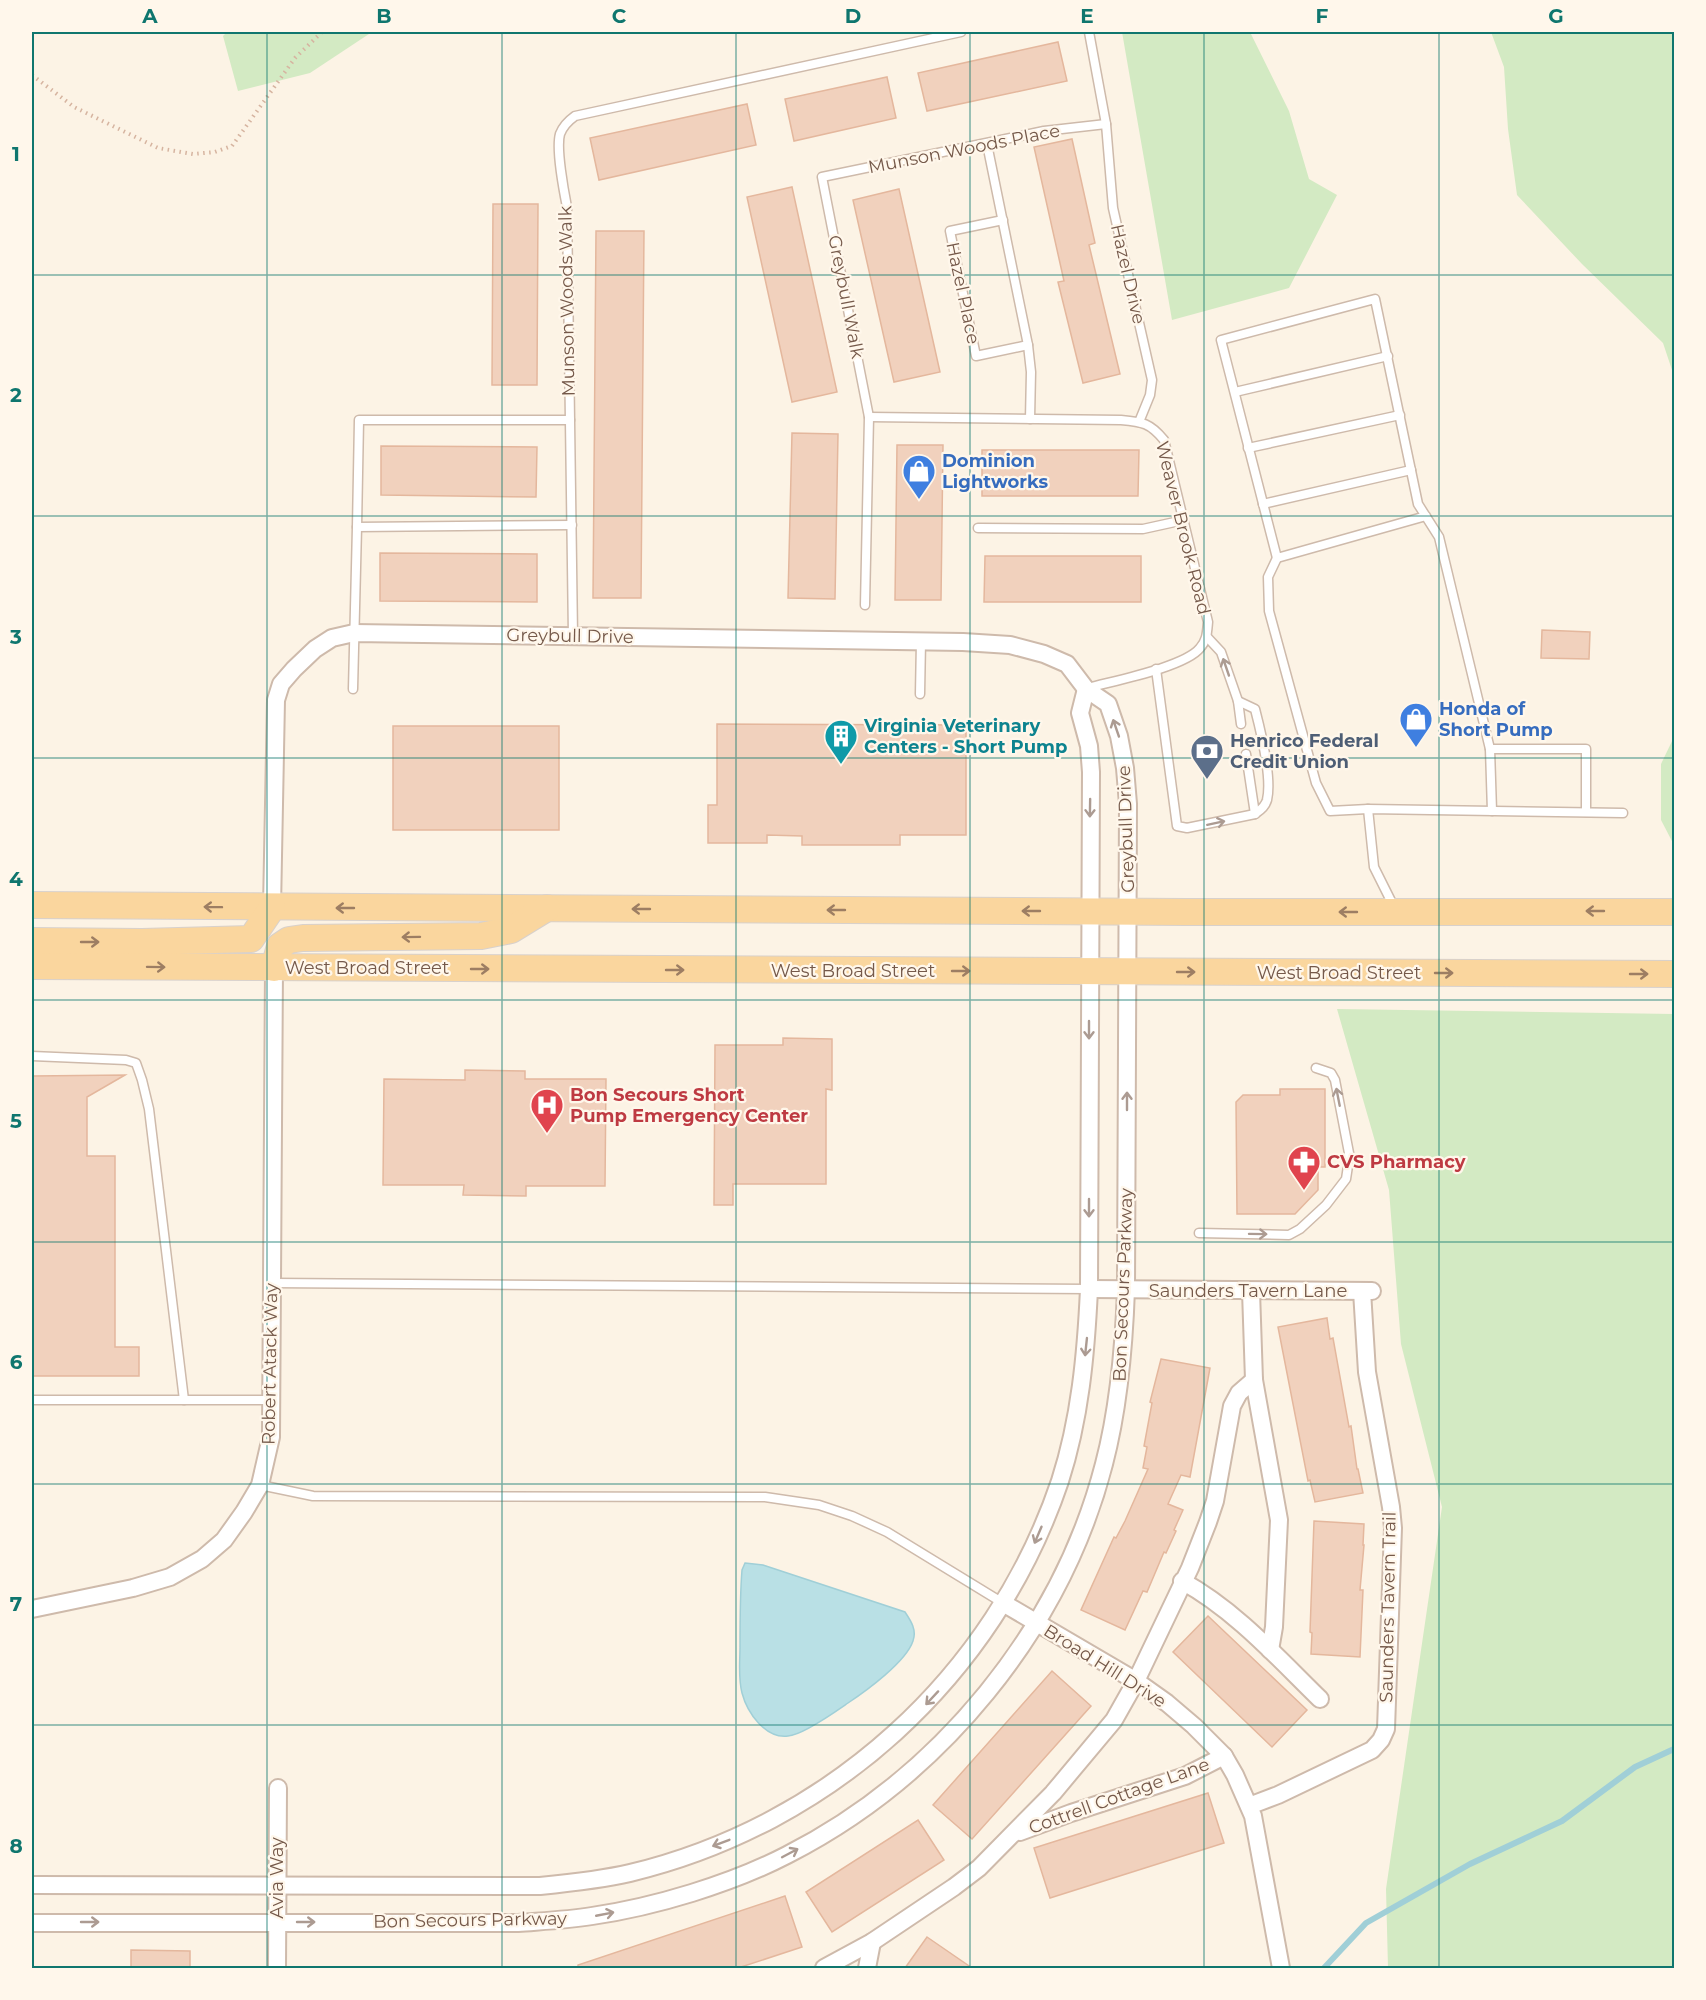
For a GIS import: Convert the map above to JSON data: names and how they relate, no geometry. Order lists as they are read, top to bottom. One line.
{"streets":{"main road":["West Broad Street"],"street":["Greybull Drive","Bon Secours Parkway","Saunders Tavern Lane","Robert Atack Way","Saunders Tavern Trail","Broad Hill Drive","Cottrell Cottage Lane","Avia Way"],"lane":["Munson Woods Place","Hazel Drive","Hazel Place","Greybull Walk","Munson Woods Walk","Weaver Brook Road"]},"crossings":[["Munson Woods Place","Hazel Drive"],["Munson Woods Place","Greybull Walk"],["Hazel Drive","Weaver Brook Road"],["Greybull Walk","Weaver Brook Road"],["Munson Woods Walk","Greybull Drive"],["Weaver Brook Road","Greybull Drive"],["Greybull Drive","West Broad Street"],["Greybull Drive","Bon Secours Parkway"],["West Broad Street","Bon Secours Parkway"],["West Broad Street","Robert Atack Way"],["Bon Secours Parkway","Saunders Tavern Lane"],["Bon Secours Parkway","Broad Hill Drive"],["Bon Secours Parkway","Avia Way"],["Saunders Tavern Lane","Saunders Tavern Trail"],["Saunders Tavern Trail","Broad Hill Drive"],["Broad Hill Drive","Cottrell Cottage Lane"]],"places":{"shop":["Dominion Lightworks","Honda of Short Pump"],"building":["Virginia Veterinary Centers - Short Pump"],"bank":["Henrico Federal Credit Union"],"hospital":["Bon Secours Short Pump Emergency Center"],"pharmacy":["CVS Pharmacy"]},"grid":{"columns":["A","B","C","D","E","F","G"],"rows":["1","2","3","4","5","6","7","8"]}}
